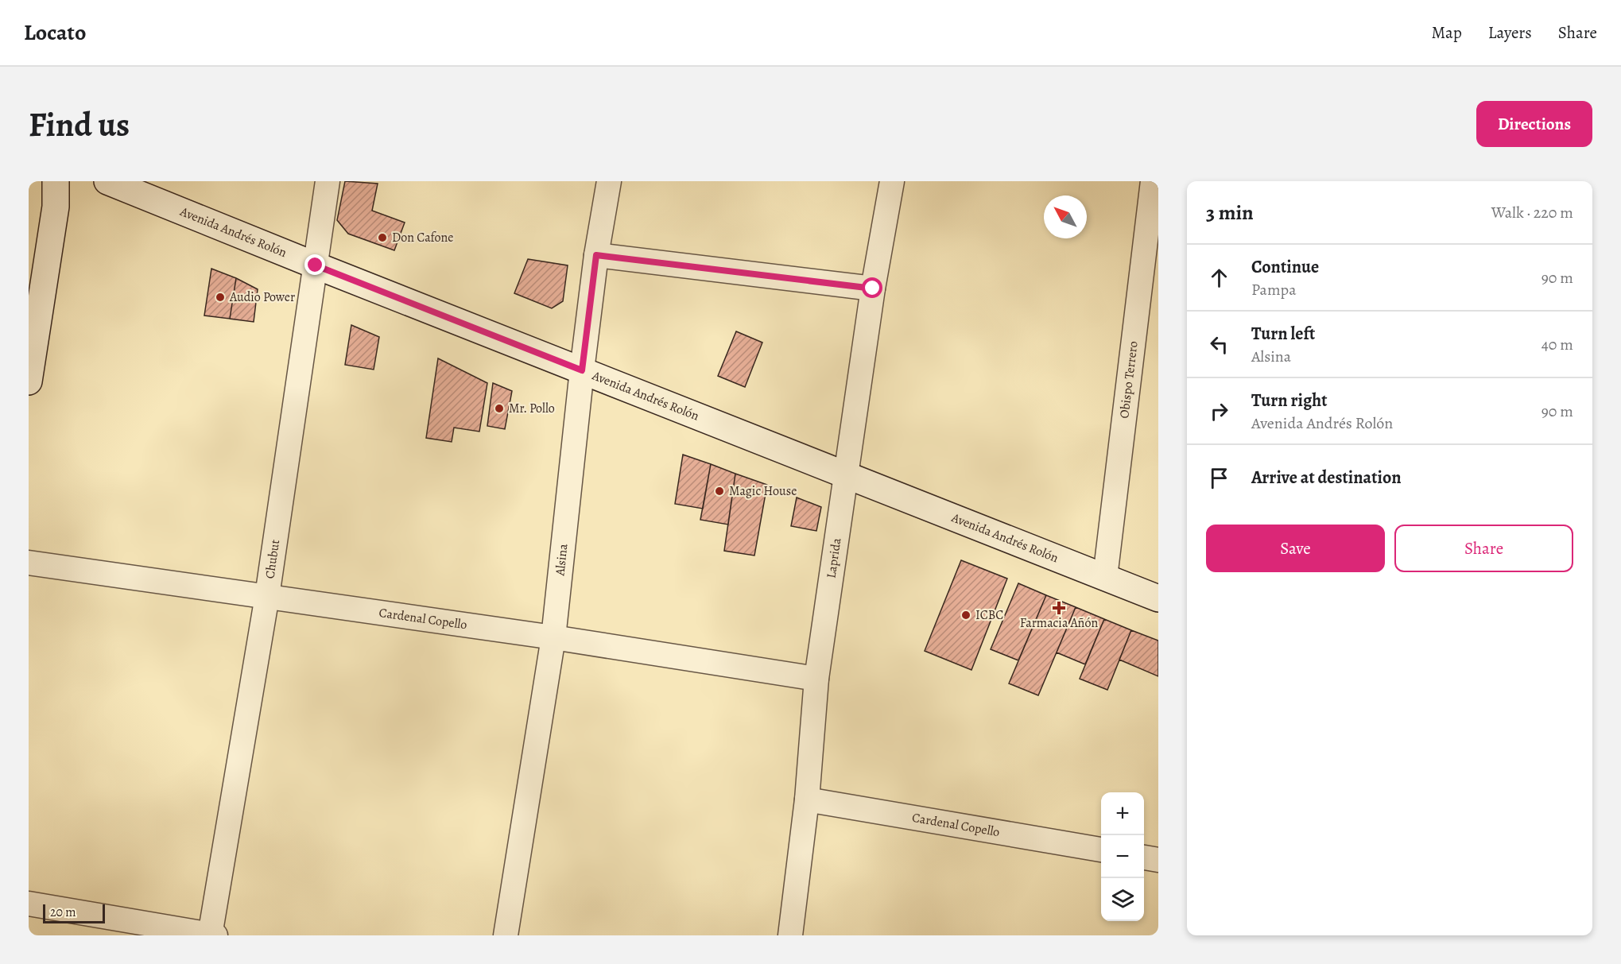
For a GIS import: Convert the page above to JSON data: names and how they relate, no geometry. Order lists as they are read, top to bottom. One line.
{"streets":{"main road":["Avenida Andrés Rolón"],"street":["Obispo Terrero","Laprida","Chubut","Alsina","Cardenal Copello"]},"crossings":[["Avenida Andrés Rolón","Obispo Terrero"],["Avenida Andrés Rolón","Laprida"],["Avenida Andrés Rolón","Chubut"],["Avenida Andrés Rolón","Alsina"],["Laprida","Cardenal Copello"],["Chubut","Cardenal Copello"],["Alsina","Cardenal Copello"]],"places":{"other":["Don Cafone","Audio Power","Mr. Pollo","Magic House","ICBC"],"health":["Farmacia Añón"]},"scale_bar":"20 m","north":"top left","page":{"header":"Locato","nav":["Map","Layers","Share"],"buttons":["Directions",["Save","Share"]],"title":"Find us","heading":["3 min","Walk · 220 m"],"list":[["Continue","Pampa","90 m"],["Turn left","Alsina","40 m"],["Turn right","Avenida Andrés Rolón","90 m"],"Arrive at destination"],"map_buttons":["+","−"],"scale":"20 m"}}
